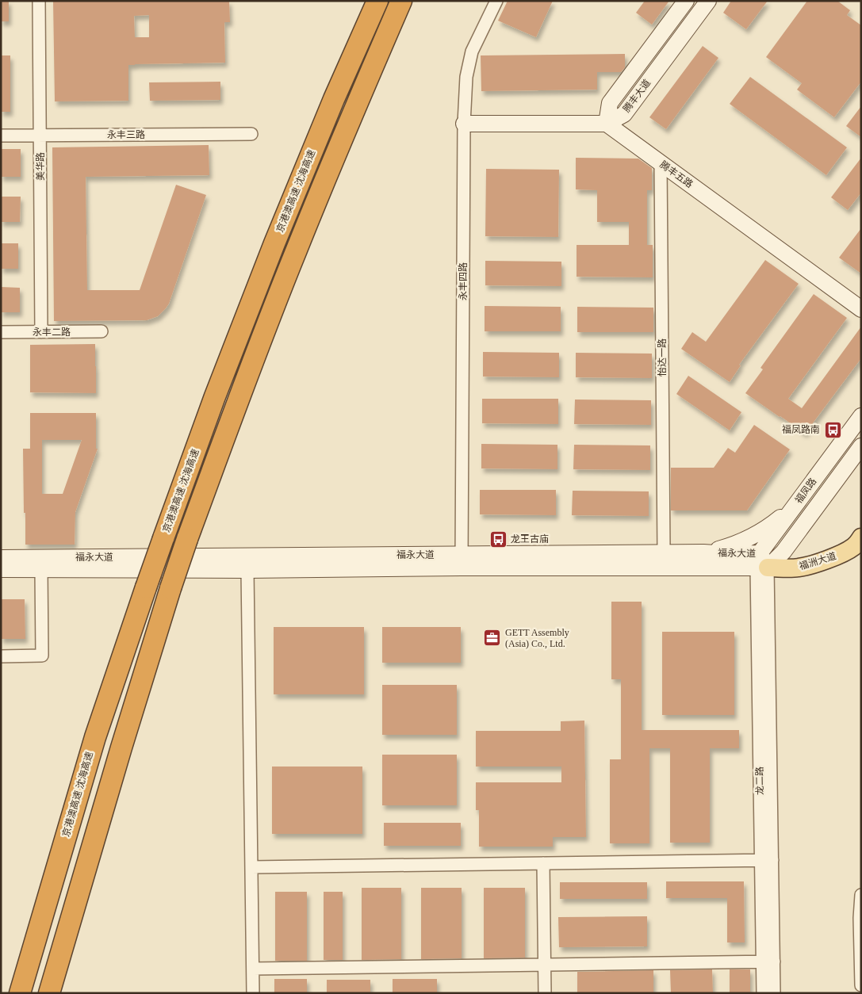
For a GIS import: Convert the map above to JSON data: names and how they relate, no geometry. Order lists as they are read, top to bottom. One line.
{"streets":{"highway":["京港澳高速 沈海高速"],"main road":["腾丰大道","腾丰五路","福凤路","福永大道","福洲大道"],"street":["永丰三路","美华路","永丰四路","永丰二路","怡达一路","龙二路"]},"crossings":[["腾丰大道","腾丰五路"],["永丰三路","美华路"],["美华路","永丰二路"],["腾丰五路","怡达一路"],["永丰四路","福永大道"],["怡达一路","福永大道"],["福凤路","福永大道"],["福凤路","福洲大道"],["福凤路","龙二路"],["福永大道","福洲大道"],["福永大道","龙二路"],["福洲大道","龙二路"]],"places":{"bus stop":["福凤路南","龙王古庙"],"office":["GETT Assembly (Asia) Co., Ltd."]}}
